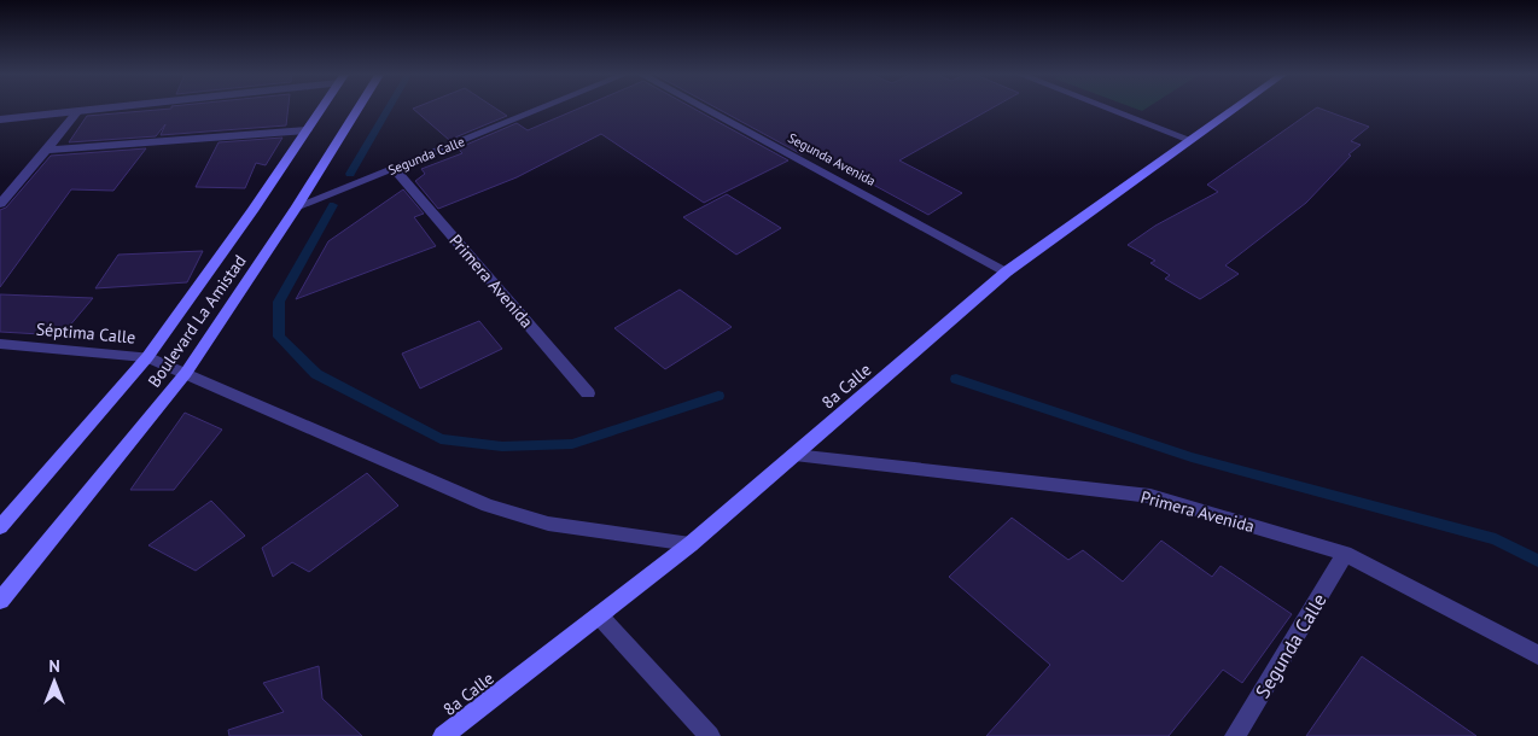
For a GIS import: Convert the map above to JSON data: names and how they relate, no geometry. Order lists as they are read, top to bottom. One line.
{"streets":{"street":["Segunda Calle","Segunda Avenida","Primera Avenida","Boulevard La Amistad","Séptima Calle","8a Calle"]},"crossings":[["Segunda Calle","Primera Avenida"],["Segunda Calle","Boulevard La Amistad"],["Segunda Avenida","8a Calle"],["Primera Avenida","8a Calle"],["Boulevard La Amistad","Séptima Calle"],["Séptima Calle","8a Calle"]],"north":"top"}
